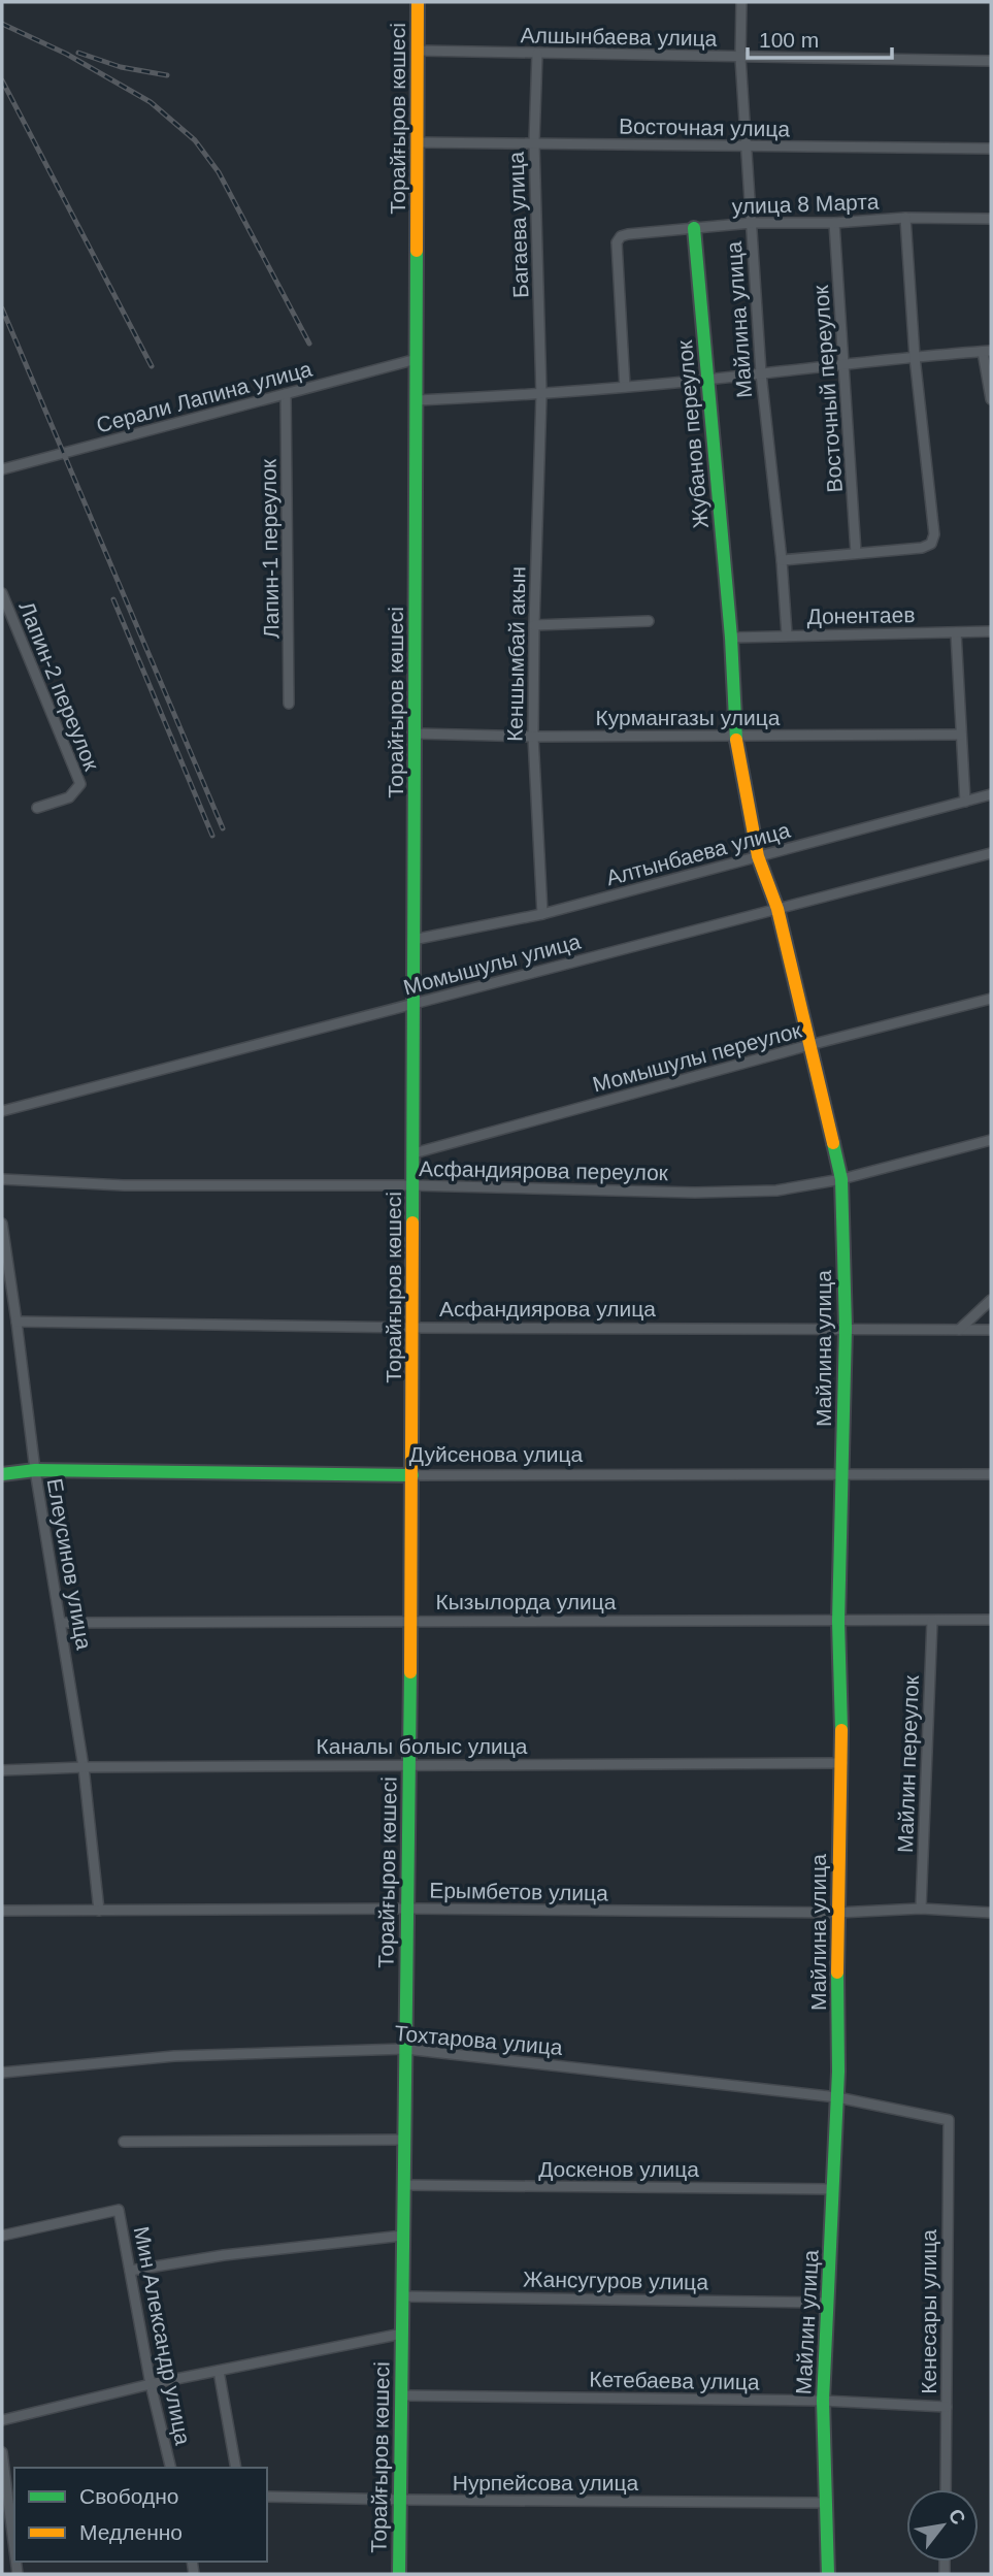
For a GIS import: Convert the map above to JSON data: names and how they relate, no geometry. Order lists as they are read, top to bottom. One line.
{"streets":{"street":["Алшынбаева улица","Торайғыров көшесі","Восточная улица","улица 8 Марта","Багаева улица","Майлина улица","Восточный переулок","Серали Лапина улица","Жубанов переулок","Лапин-1 переулок","Донентаев","Кеншымбай акын","Лапин-2 переулок","Курмангазы улица","Алтынбаева улица","Момышулы улица","Момышулы переулок","Асфандиярова переулок","Асфандиярова улица","Дуйсенова улица","Елеусинов улица","Кызылорда улица","Каналы болыс улица","Майлин переулок","Ерымбетов улица","Тохтарова улица","Доскенов улица","Жансугуров улица","Кенесары улица","Майлин улица","Мин Александр улица","Кетебаева улица","Нурпейсова улица"]},"crossings":[["Алшынбаева улица","Торайғыров көшесі"],["Алшынбаева улица","Багаева улица"],["Алшынбаева улица","Майлина улица"],["Торайғыров көшесі","Восточная улица"],["Торайғыров көшесі","Серали Лапина улица"],["Торайғыров көшесі","Курмангазы улица"],["Торайғыров көшесі","Алтынбаева улица"],["Торайғыров көшесі","Момышулы улица"],["Торайғыров көшесі","Момышулы переулок"],["Торайғыров көшесі","Асфандиярова переулок"],["Торайғыров көшесі","Асфандиярова улица"],["Торайғыров көшесі","Дуйсенова улица"],["Торайғыров көшесі","Кызылорда улица"],["Торайғыров көшесі","Каналы болыс улица"],["Торайғыров көшесі","Ерымбетов улица"],["Торайғыров көшесі","Тохтарова улица"],["Торайғыров көшесі","Доскенов улица"],["Торайғыров көшесі","Жансугуров улица"],["Торайғыров көшесі","Кетебаева улица"],["Торайғыров көшесі","Нурпейсова улица"],["Восточная улица","Багаева улица"],["Восточная улица","Майлина улица"],["улица 8 Марта","Майлина улица"],["улица 8 Марта","Восточный переулок"],["улица 8 Марта","Жубанов переулок"],["Багаева улица","Кеншымбай акын"],["Майлина улица","Жубанов переулок"],["Майлина улица","Донентаев"],["Майлина улица","Курмангазы улица"],["Майлина улица","Алтынбаева улица"],["Майлина улица","Момышулы улица"],["Майлина улица","Момышулы переулок"],["Майлина улица","Асфандиярова переулок"],["Майлина улица","Асфандиярова улица"],["Майлина улица","Дуйсенова улица"],["Майлина улица","Кызылорда улица"],["Майлина улица","Каналы болыс улица"],["Майлина улица","Ерымбетов улица"],["Майлина улица","Майлин улица"],["Серали Лапина улица","Лапин-1 переулок"],["Жубанов переулок","Донентаев"],["Кеншымбай акын","Курмангазы улица"],["Кеншымбай акын","Алтынбаева улица"],["Асфандиярова улица","Елеусинов улица"],["Дуйсенова улица","Елеусинов улица"],["Елеусинов улица","Кызылорда улица"],["Елеусинов улица","Каналы болыс улица"],["Елеусинов улица","Ерымбетов улица"],["Кызылорда улица","Майлин переулок"],["Майлин переулок","Ерымбетов улица"],["Тохтарова улица","Кенесары улица"],["Тохтарова улица","Майлин улица"],["Доскенов улица","Майлин улица"],["Жансугуров улица","Майлин улица"],["Кенесары улица","Кетебаева улица"],["Майлин улица","Кетебаева улица"],["Майлин улица","Нурпейсова улица"]],"legend":["Свободно","Медленно"],"scale_bar":"100 m","north":"top right"}
